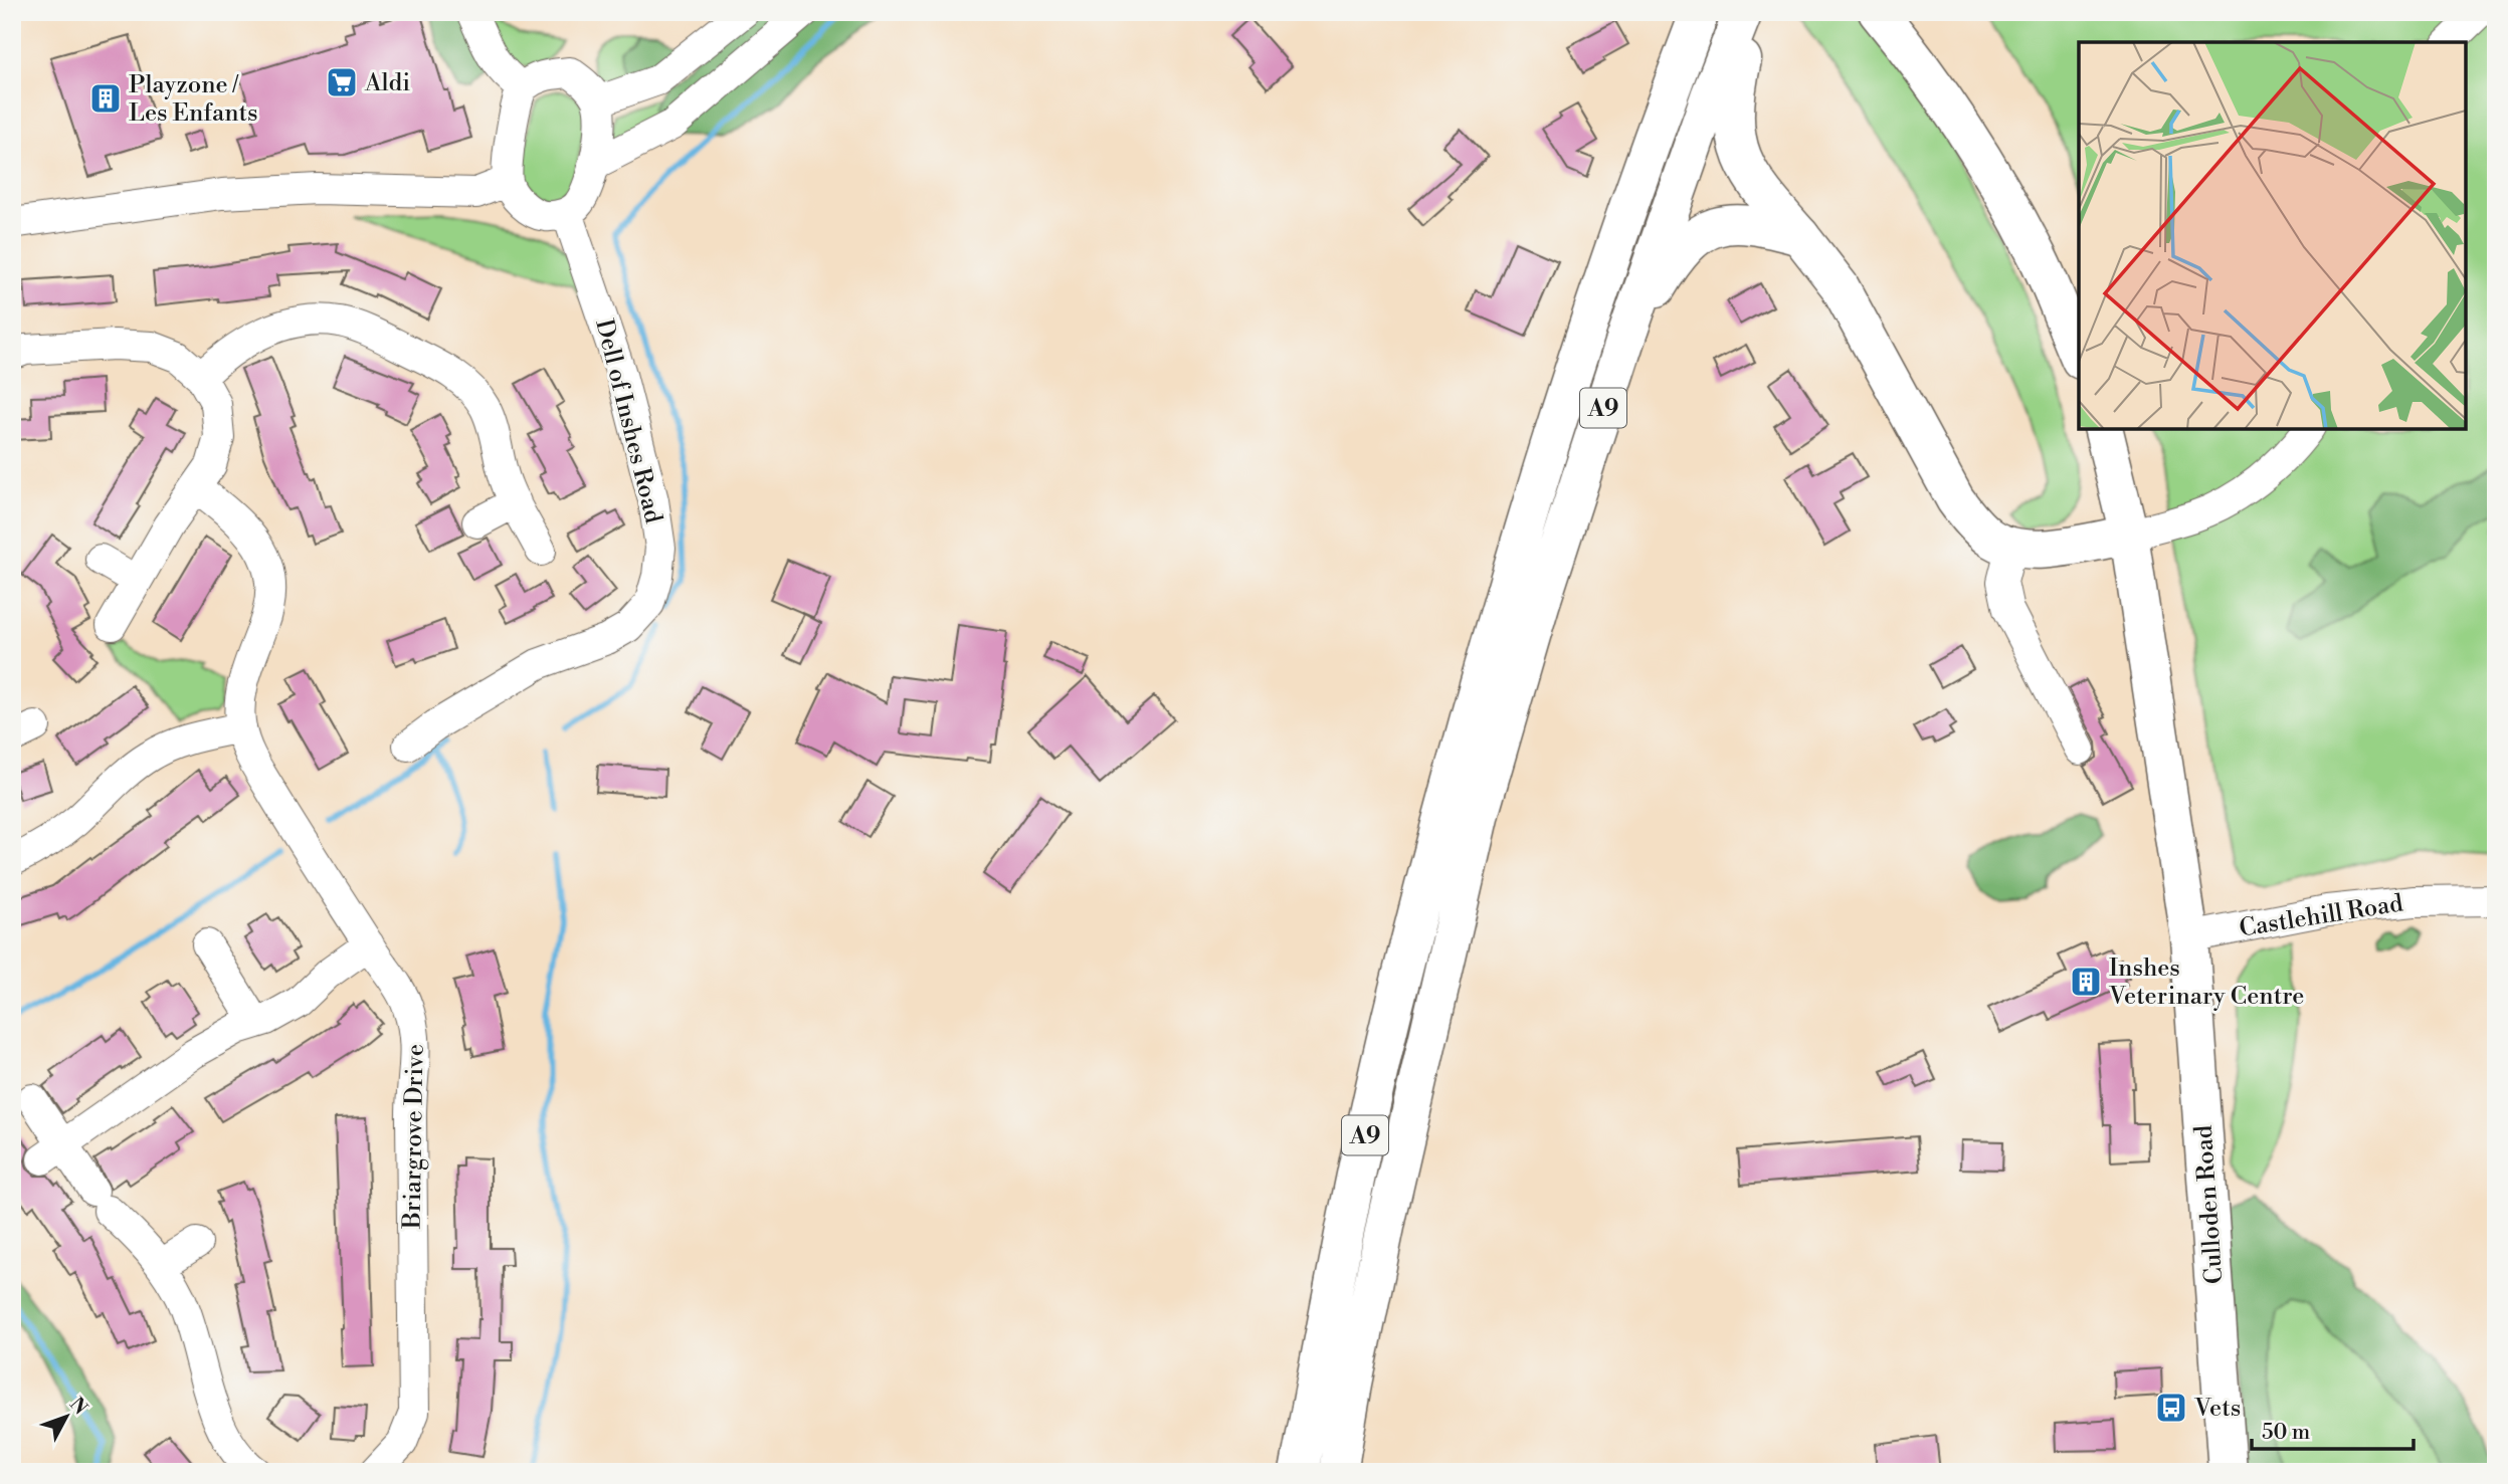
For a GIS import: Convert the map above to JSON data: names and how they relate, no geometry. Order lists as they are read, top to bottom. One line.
{"streets":{"main road":["A9","Culloden Road"],"street":["Dell of Inshes Road","Castlehill Road","Briargrove Drive"]},"crossings":[["Castlehill Road","Culloden Road"]],"places":{"supermarket":["Aldi"],"building":["Playzone / Les Enfants","Inshes Veterinary Centre"],"bus stop":["Vets"]},"scale_bar":"50 m","north":"top right"}
